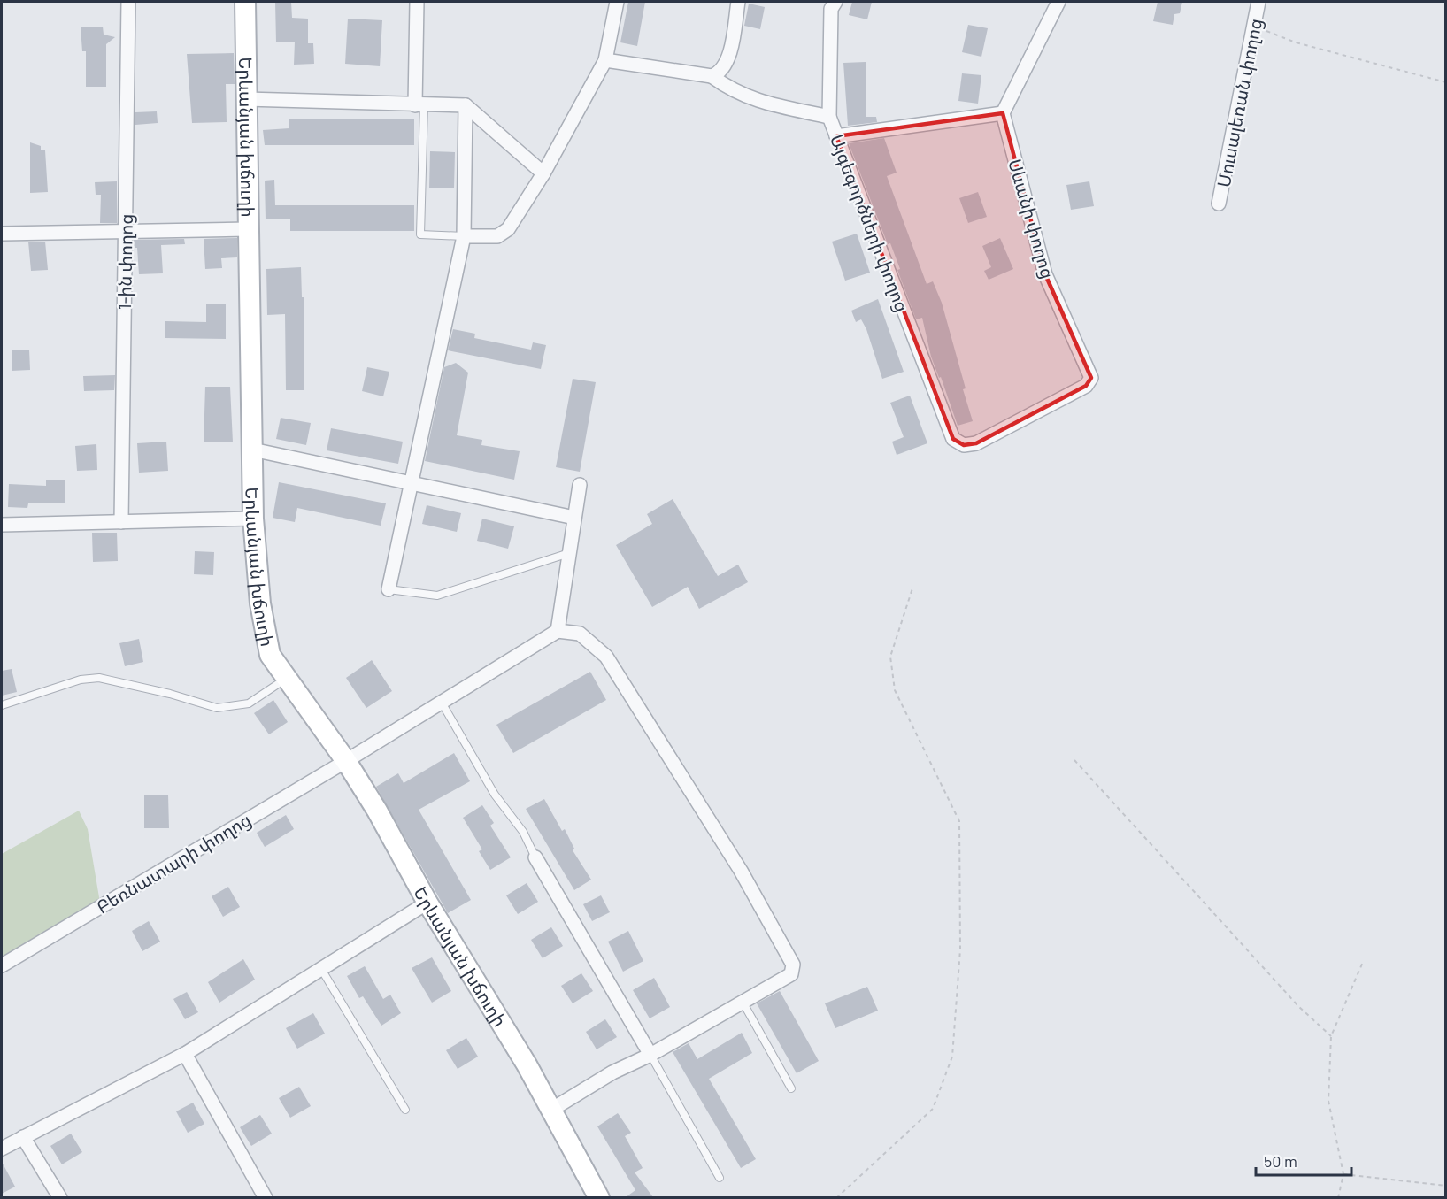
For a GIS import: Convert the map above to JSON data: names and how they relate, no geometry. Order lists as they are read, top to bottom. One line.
{"streets":{"main road":["Երևանյան խճուղի"],"street":["Մուսալեռան փողոց","Սևանի փողոց","Այգեգործների փողոց","1-ին փողոց","Բեռնատարի փողոց"]},"crossings":[["Երևանյան խճուղի","Բեռնատարի փողոց"],["Սևանի փողոց","Այգեգործների փողոց"]],"scale_bar":"50 m"}
